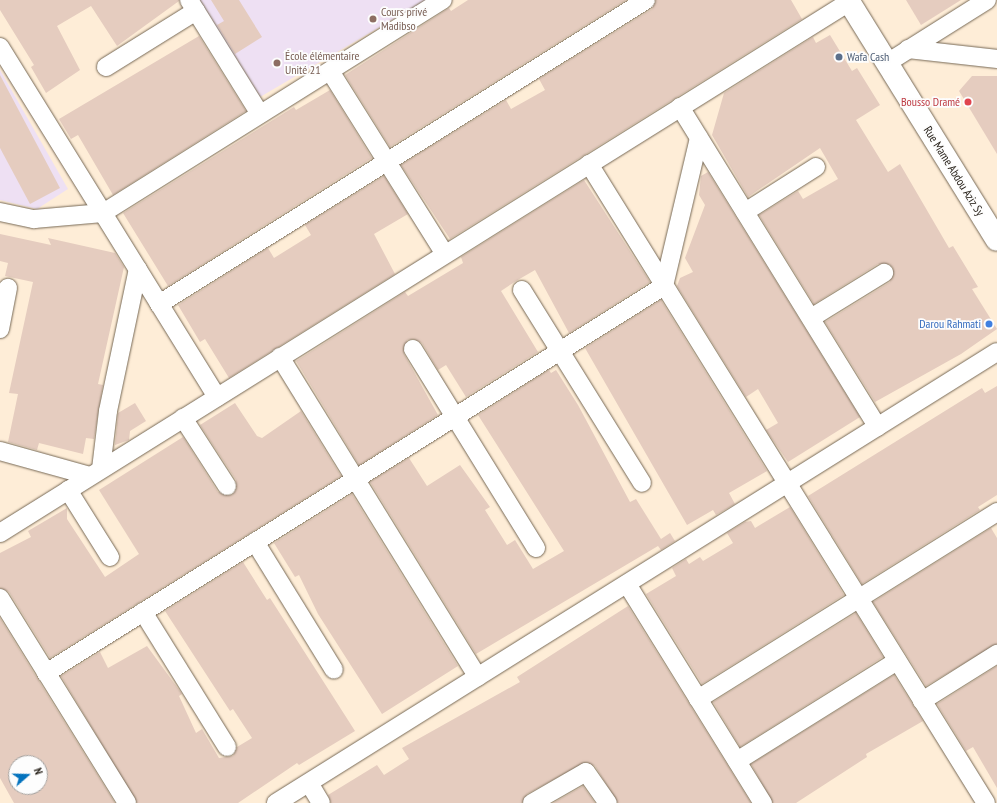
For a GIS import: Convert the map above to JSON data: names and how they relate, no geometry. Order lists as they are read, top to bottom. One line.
{"streets":{"street":["Rue Mame Abdou Aziz Sy"]},"places":["Cours privé Madibso","Wafa Cash","École élémentaire Unité 21","Bousso Dramé","Darou Rahmati"],"north":"right"}
